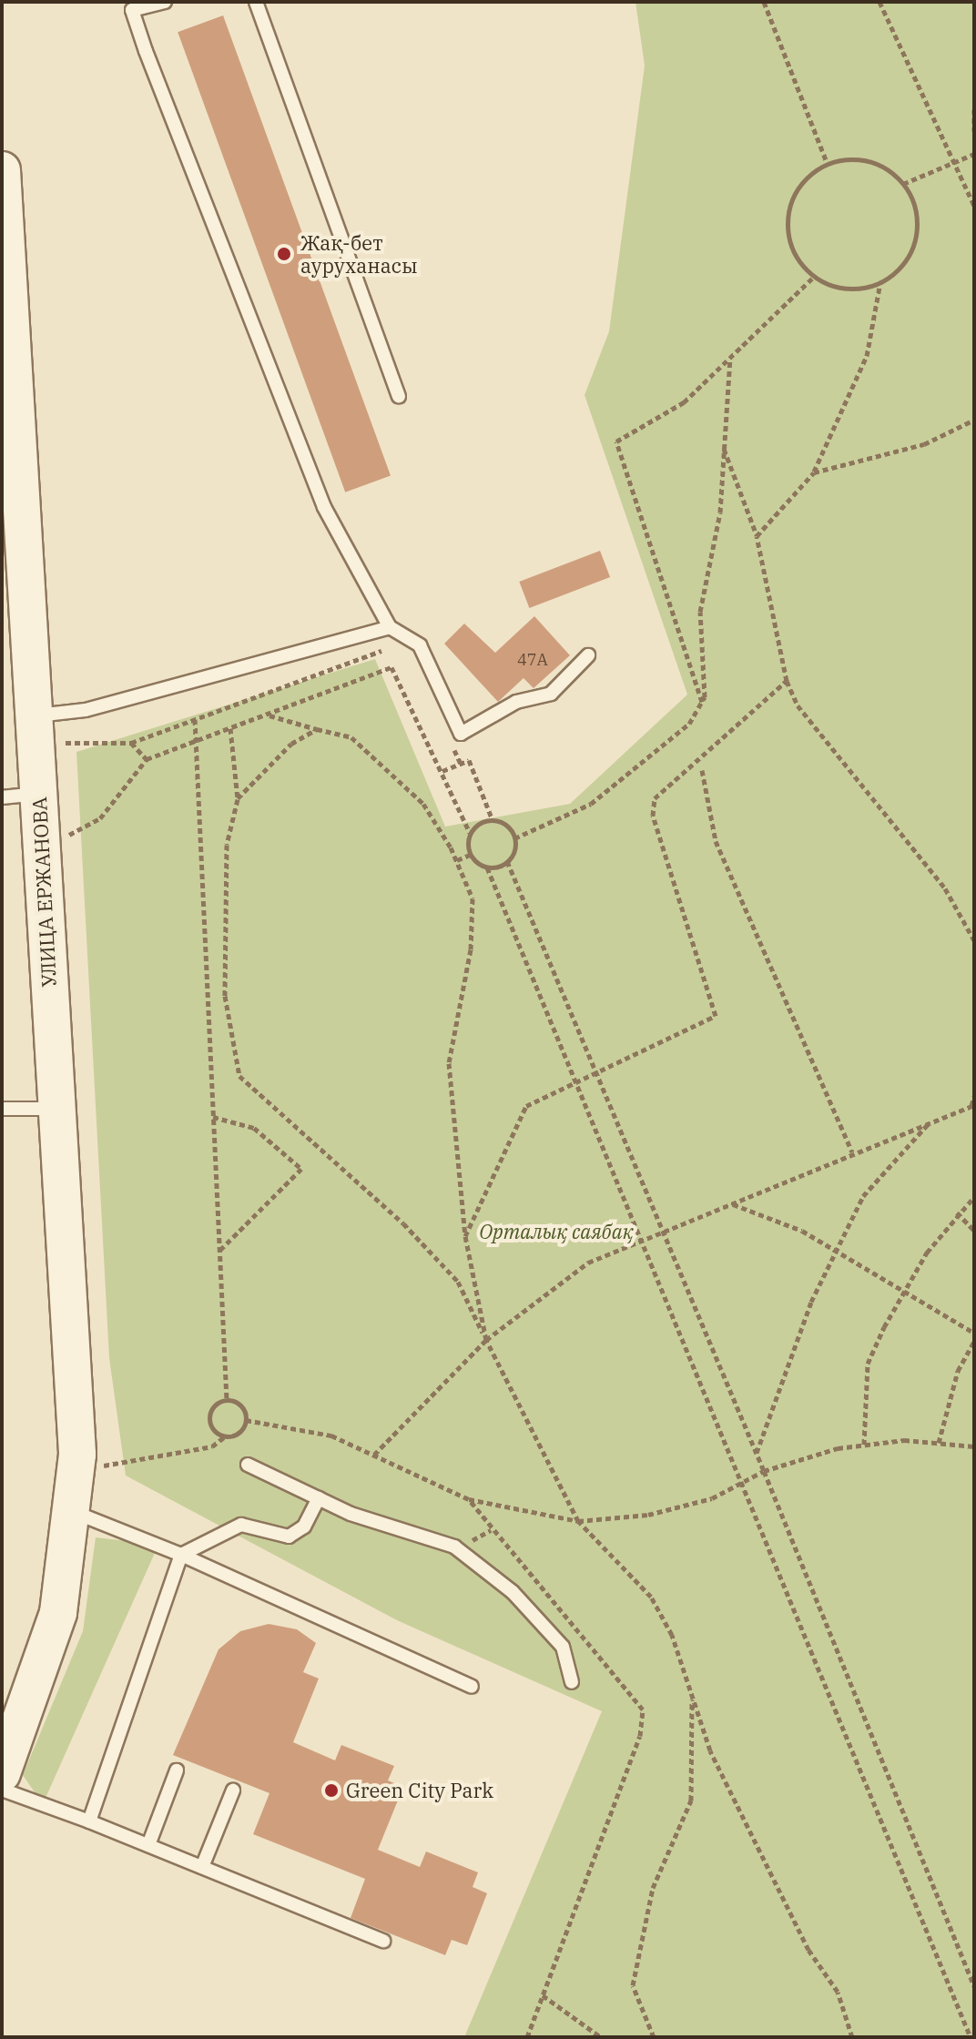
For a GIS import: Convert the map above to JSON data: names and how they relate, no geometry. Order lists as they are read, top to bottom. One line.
{"streets":{"street":["УЛИЦА ЕРЖАНОВА"]},"parks":["Орталық саябақ"],"places":["Жақ-бет ауруханасы","Green City Park"],"house_numbers":["47A"]}
